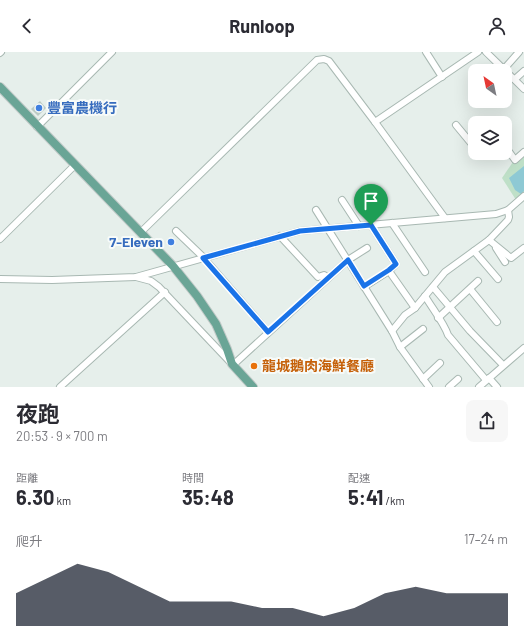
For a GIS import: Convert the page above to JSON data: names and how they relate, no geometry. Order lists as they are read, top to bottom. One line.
{"places":["豐富農機行","7-Eleven","龍城鵝肉海鮮餐廳"],"north":"top left","page":{"header":"Runloop","heading":["夜跑","20:53 · 9 × 700 m"],"stats":[["距離","6.30 km"],["時間","35:48"],["配速","5:41 /km"]],"chart":["爬升","17–24 m"]}}
